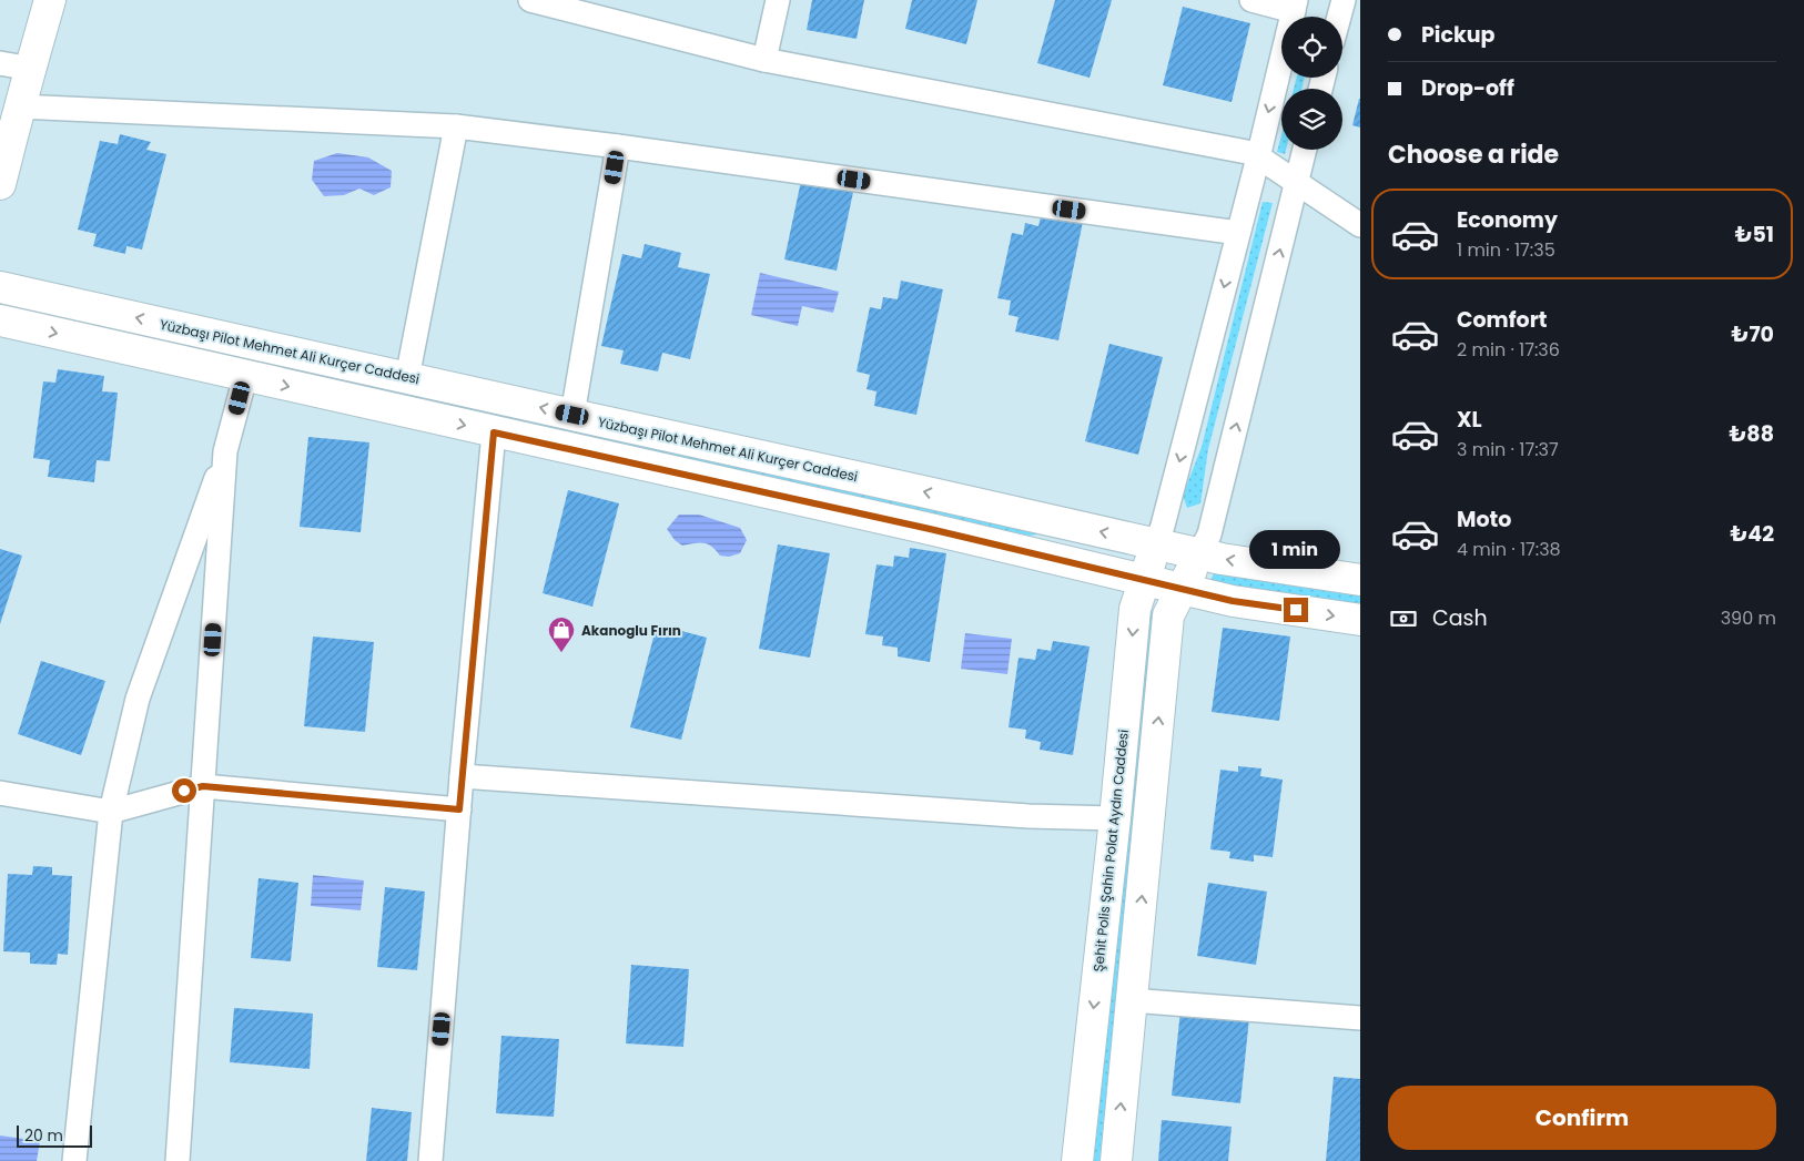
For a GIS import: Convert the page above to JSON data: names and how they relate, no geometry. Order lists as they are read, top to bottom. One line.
{"streets":{"main road":["Yüzbaşı Pilot Mehmet Ali Kurçer Caddesi","Şehit Polis Şahin Polat Aydın Caddesi"]},"crossings":[["Yüzbaşı Pilot Mehmet Ali Kurçer Caddesi","Şehit Polis Şahin Polat Aydın Caddesi"]],"places":{"shop":["Akanoglu Fırın"]},"scale_bar":"20 m","page":{"banner":["Pickup","Drop-off"],"heading":"Choose a ride","list":[{"name":"Economy","note":"1 min · 17:35","value":"₺51"},{"name":"Comfort","note":"2 min · 17:36","value":"₺70"},{"name":"XL","note":"3 min · 17:37","value":"₺88"},{"name":"Moto","note":"4 min · 17:38","value":"₺42"}],"bubble":"1 min","pay":["Cash","390 m"],"buttons":"Confirm","scale":"20 m"}}
